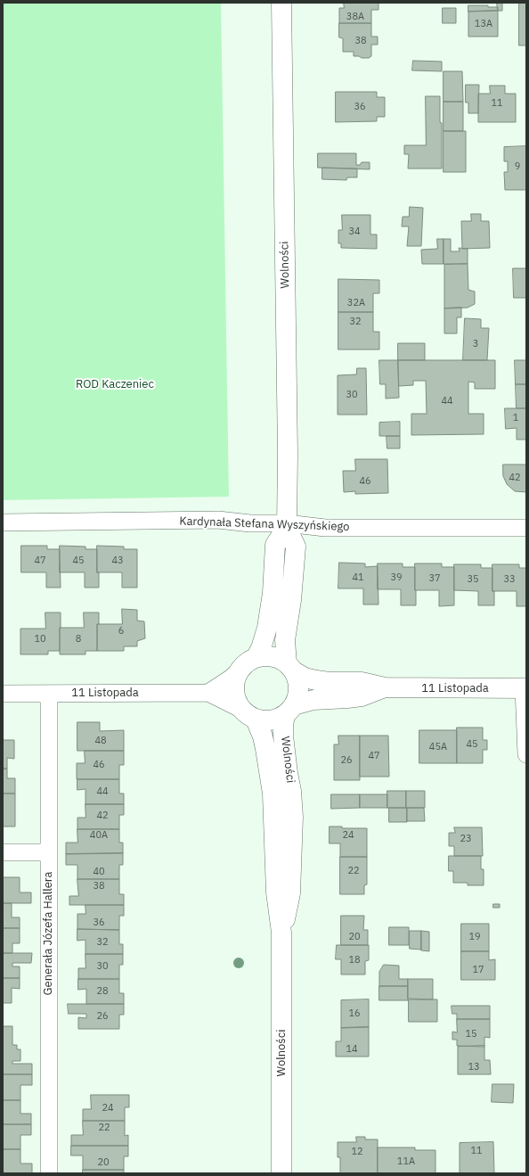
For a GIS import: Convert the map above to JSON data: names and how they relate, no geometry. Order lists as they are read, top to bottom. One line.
{"streets":{"street":["Wolności","Kardynała Stefana Wyszyńskiego","11 Listopada","Generała Józefa Hallera"]},"crossings":[["Wolności","Kardynała Stefana Wyszyńskiego"],["Wolności","11 Listopada"],["11 Listopada","Generała Józefa Hallera"]],"parks":["ROD Kaczeniec"],"house_numbers":["38A","13A","38","11","36","9","34","32A","32","3","30","44","1","42","46","47","45","43","41","39","37","35","33","6","10","8","48","45","45A","47","26","46","44","42","40A","24","23","22","40","38","36","20","19","32","18","30","17","28","16","26","15","14","13","24","22","11","12","11A","20"]}
